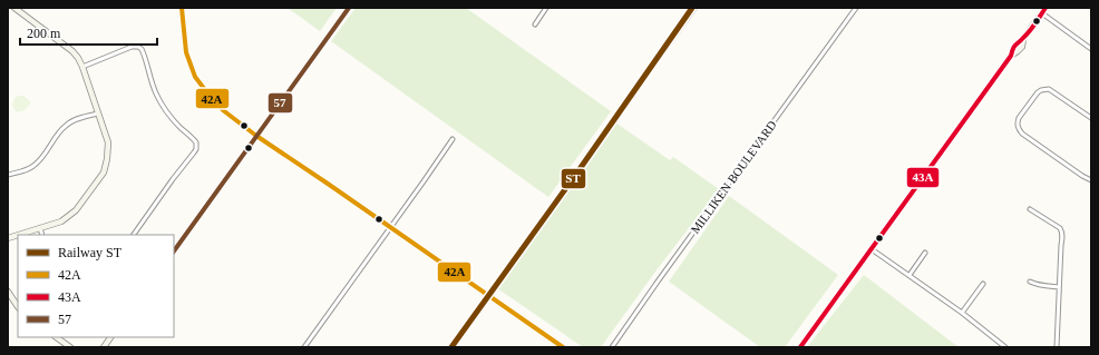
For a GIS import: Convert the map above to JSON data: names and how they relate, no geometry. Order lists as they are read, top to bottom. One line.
{"streets":{"street":["MILLIKEN BOULEVARD"]},"lines":["rail line ST","transit line 42A","transit line 43A","transit line 57"],"legend":["Railway ST","42A","43A","57"],"scale_bar":"200 m"}
